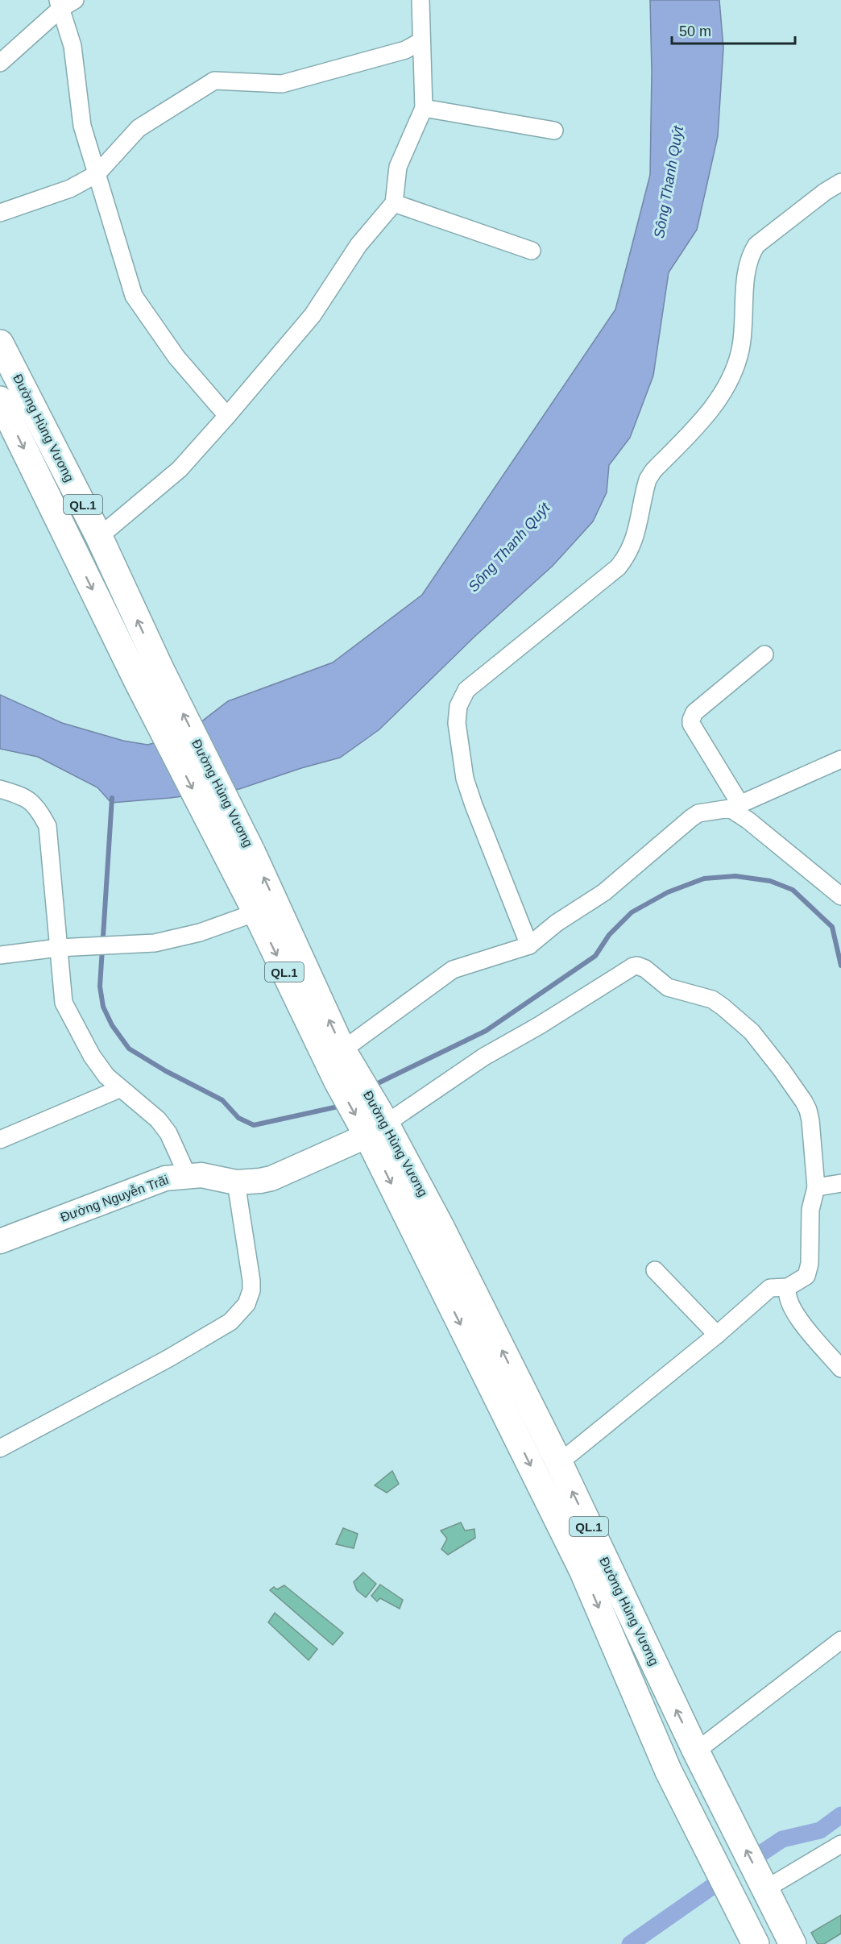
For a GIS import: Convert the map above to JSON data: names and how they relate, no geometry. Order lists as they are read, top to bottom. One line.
{"streets":{"highway":["Đường Hùng Vương","QL.1"],"street":["Đường Nguyễn Trãi"]},"crossings":[["Đường Hùng Vương","Đường Nguyễn Trãi"]],"water":["Sông Thanh Quýt"],"scale_bar":"50 m"}
